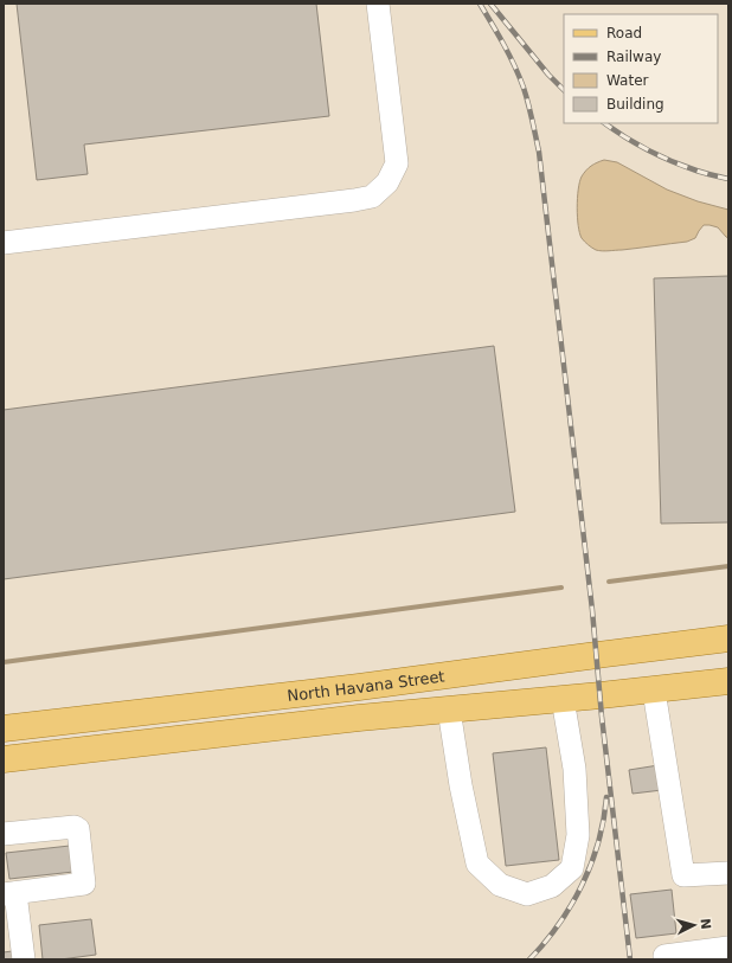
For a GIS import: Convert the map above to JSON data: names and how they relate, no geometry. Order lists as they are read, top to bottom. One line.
{"streets":{"main road":["North Havana Street"]},"legend":["Road","Railway","Water","Building"],"north":"right"}
